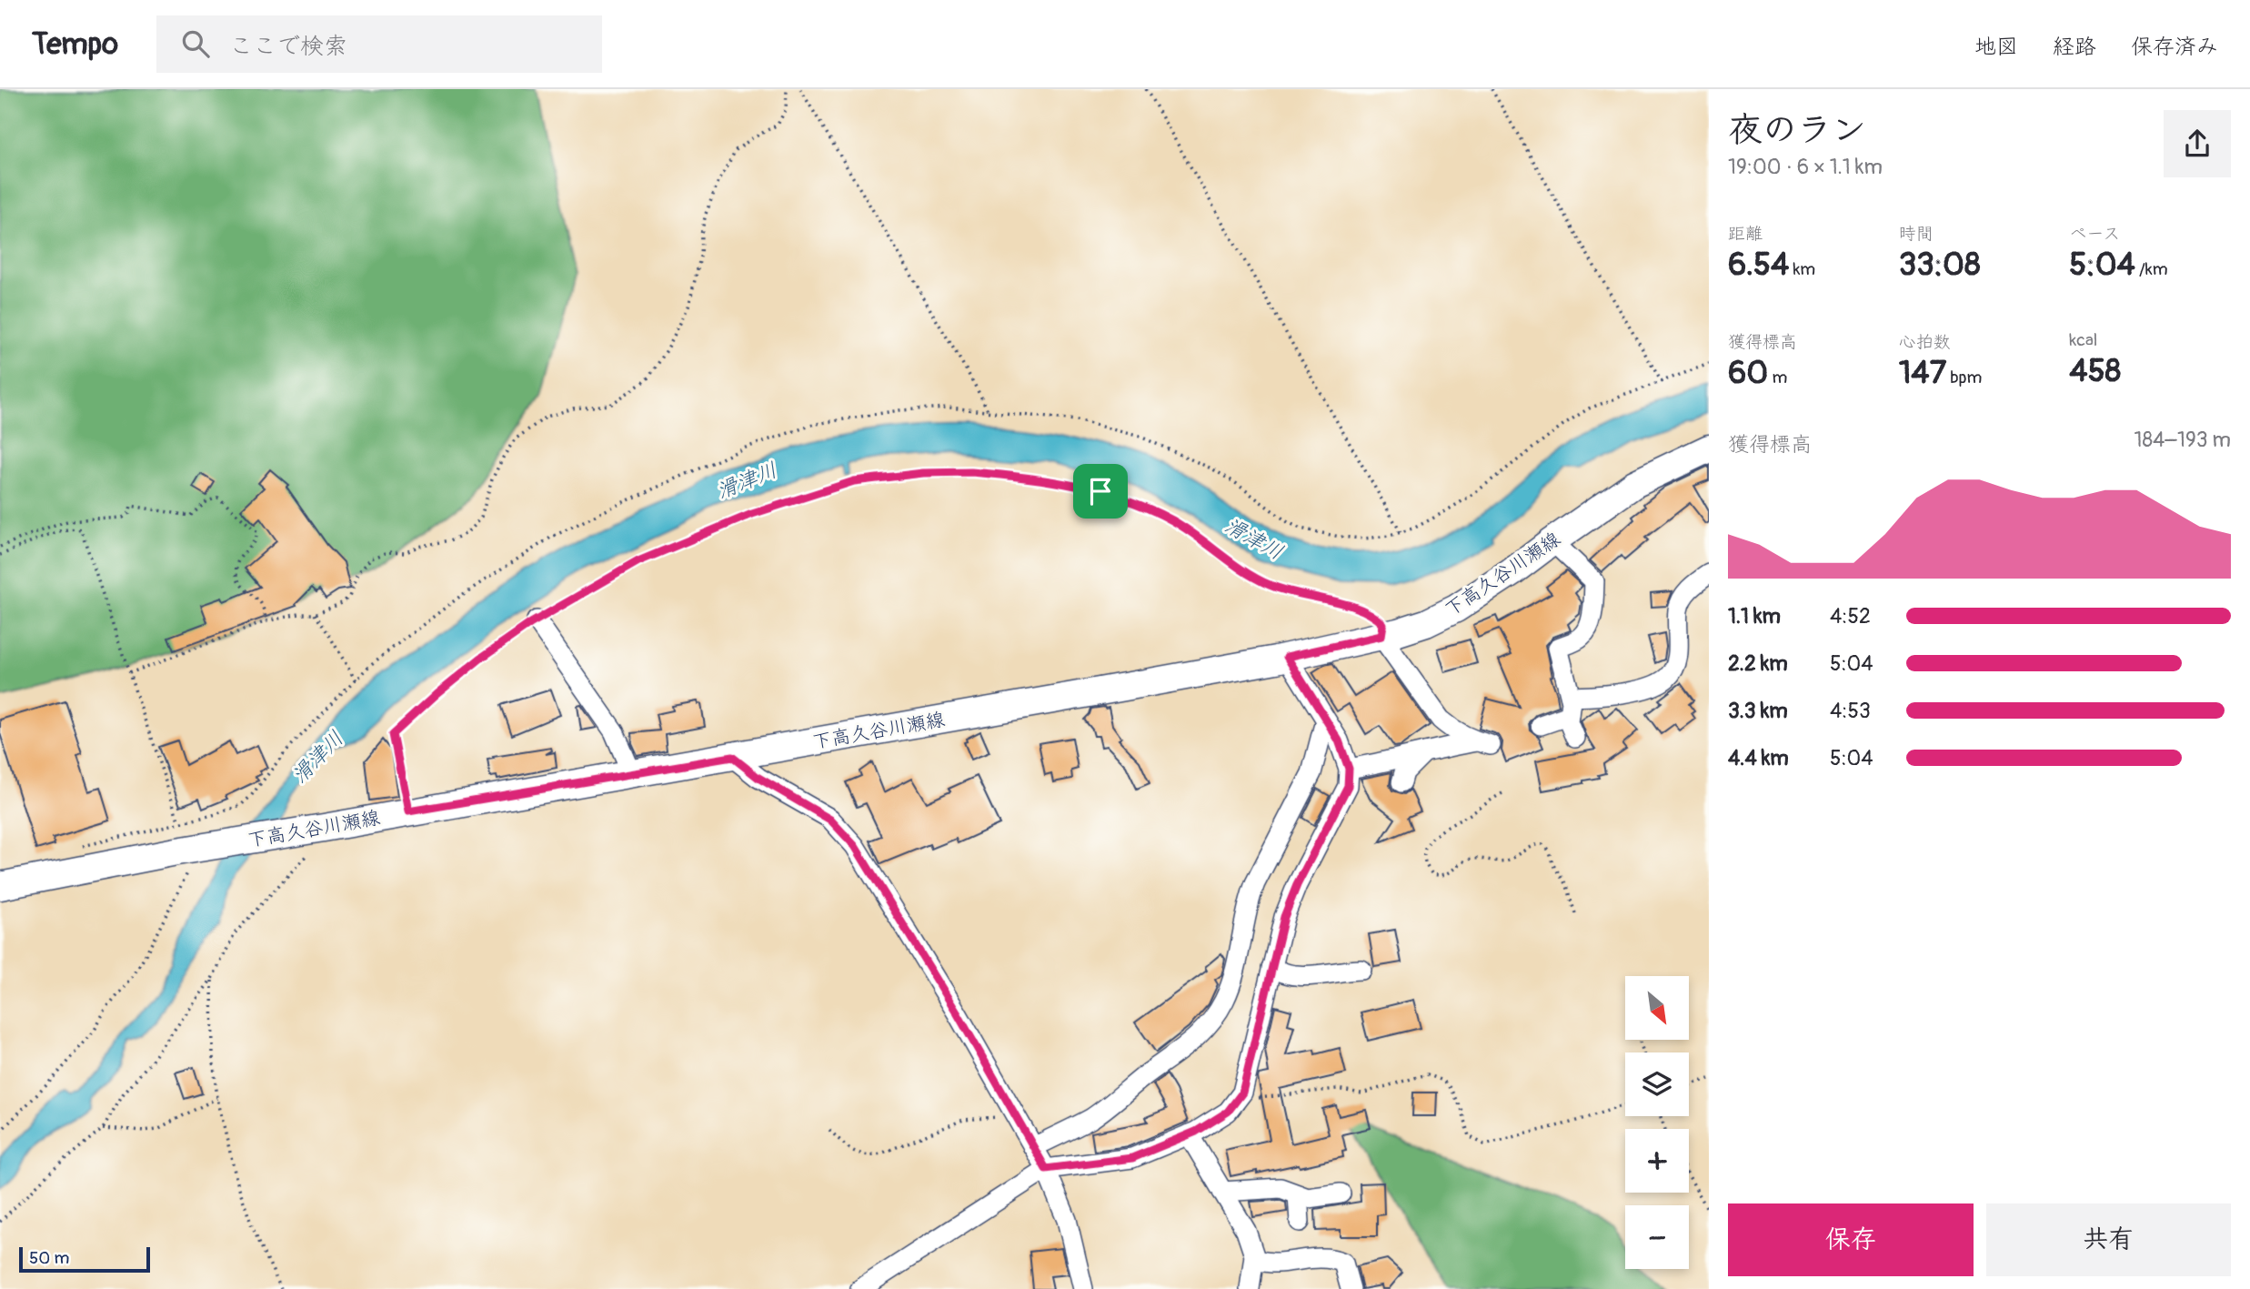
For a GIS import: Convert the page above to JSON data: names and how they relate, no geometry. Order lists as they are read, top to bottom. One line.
{"streets":{"main road":["下高久谷川瀬線"]},"water":["滑津川"],"scale_bar":"50 m","north":"bottom right","page":{"header":"Tempo","search":"ここで検索","nav":["地図","経路","保存済み"],"heading":["夜のラン","19:00 · 6 × 1.1 km"],"stats":[["距離","6.54 km"],["時間","33:08"],["ペース","5:04 /km"],["獲得標高","60 m"],["心拍数","147 bpm"],["kcal","458"]],"chart":["獲得標高","184–193 m"],"list":[{"name":"1.1 km","note":"4:52"},{"name":"2.2 km","note":"5:04"},{"name":"3.3 km","note":"4:53"},{"name":"4.4 km","note":"5:04"}],"map_buttons":["+","−"],"buttons":["保存","共有"],"scale":"50 m"}}
